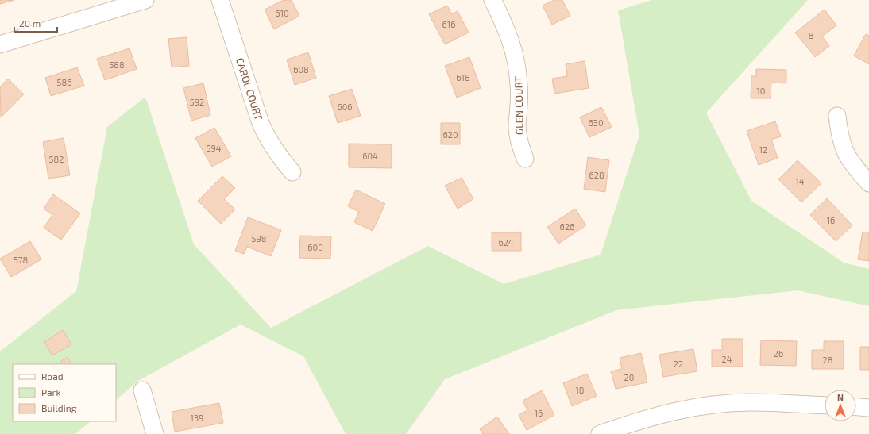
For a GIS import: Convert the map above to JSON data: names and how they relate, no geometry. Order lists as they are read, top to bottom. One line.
{"streets":{"street":["CAROL COURT","GLEN COURT"]},"house_numbers":["610","616","8","588","608","618","586","10","592","606","630","620","594","12","604","582","628","14","16","626","598","624","600","578","26","24","28","22","20","18","16","139"],"legend":["Road","Park","Building"],"scale_bar":"20 m","north":"top"}
